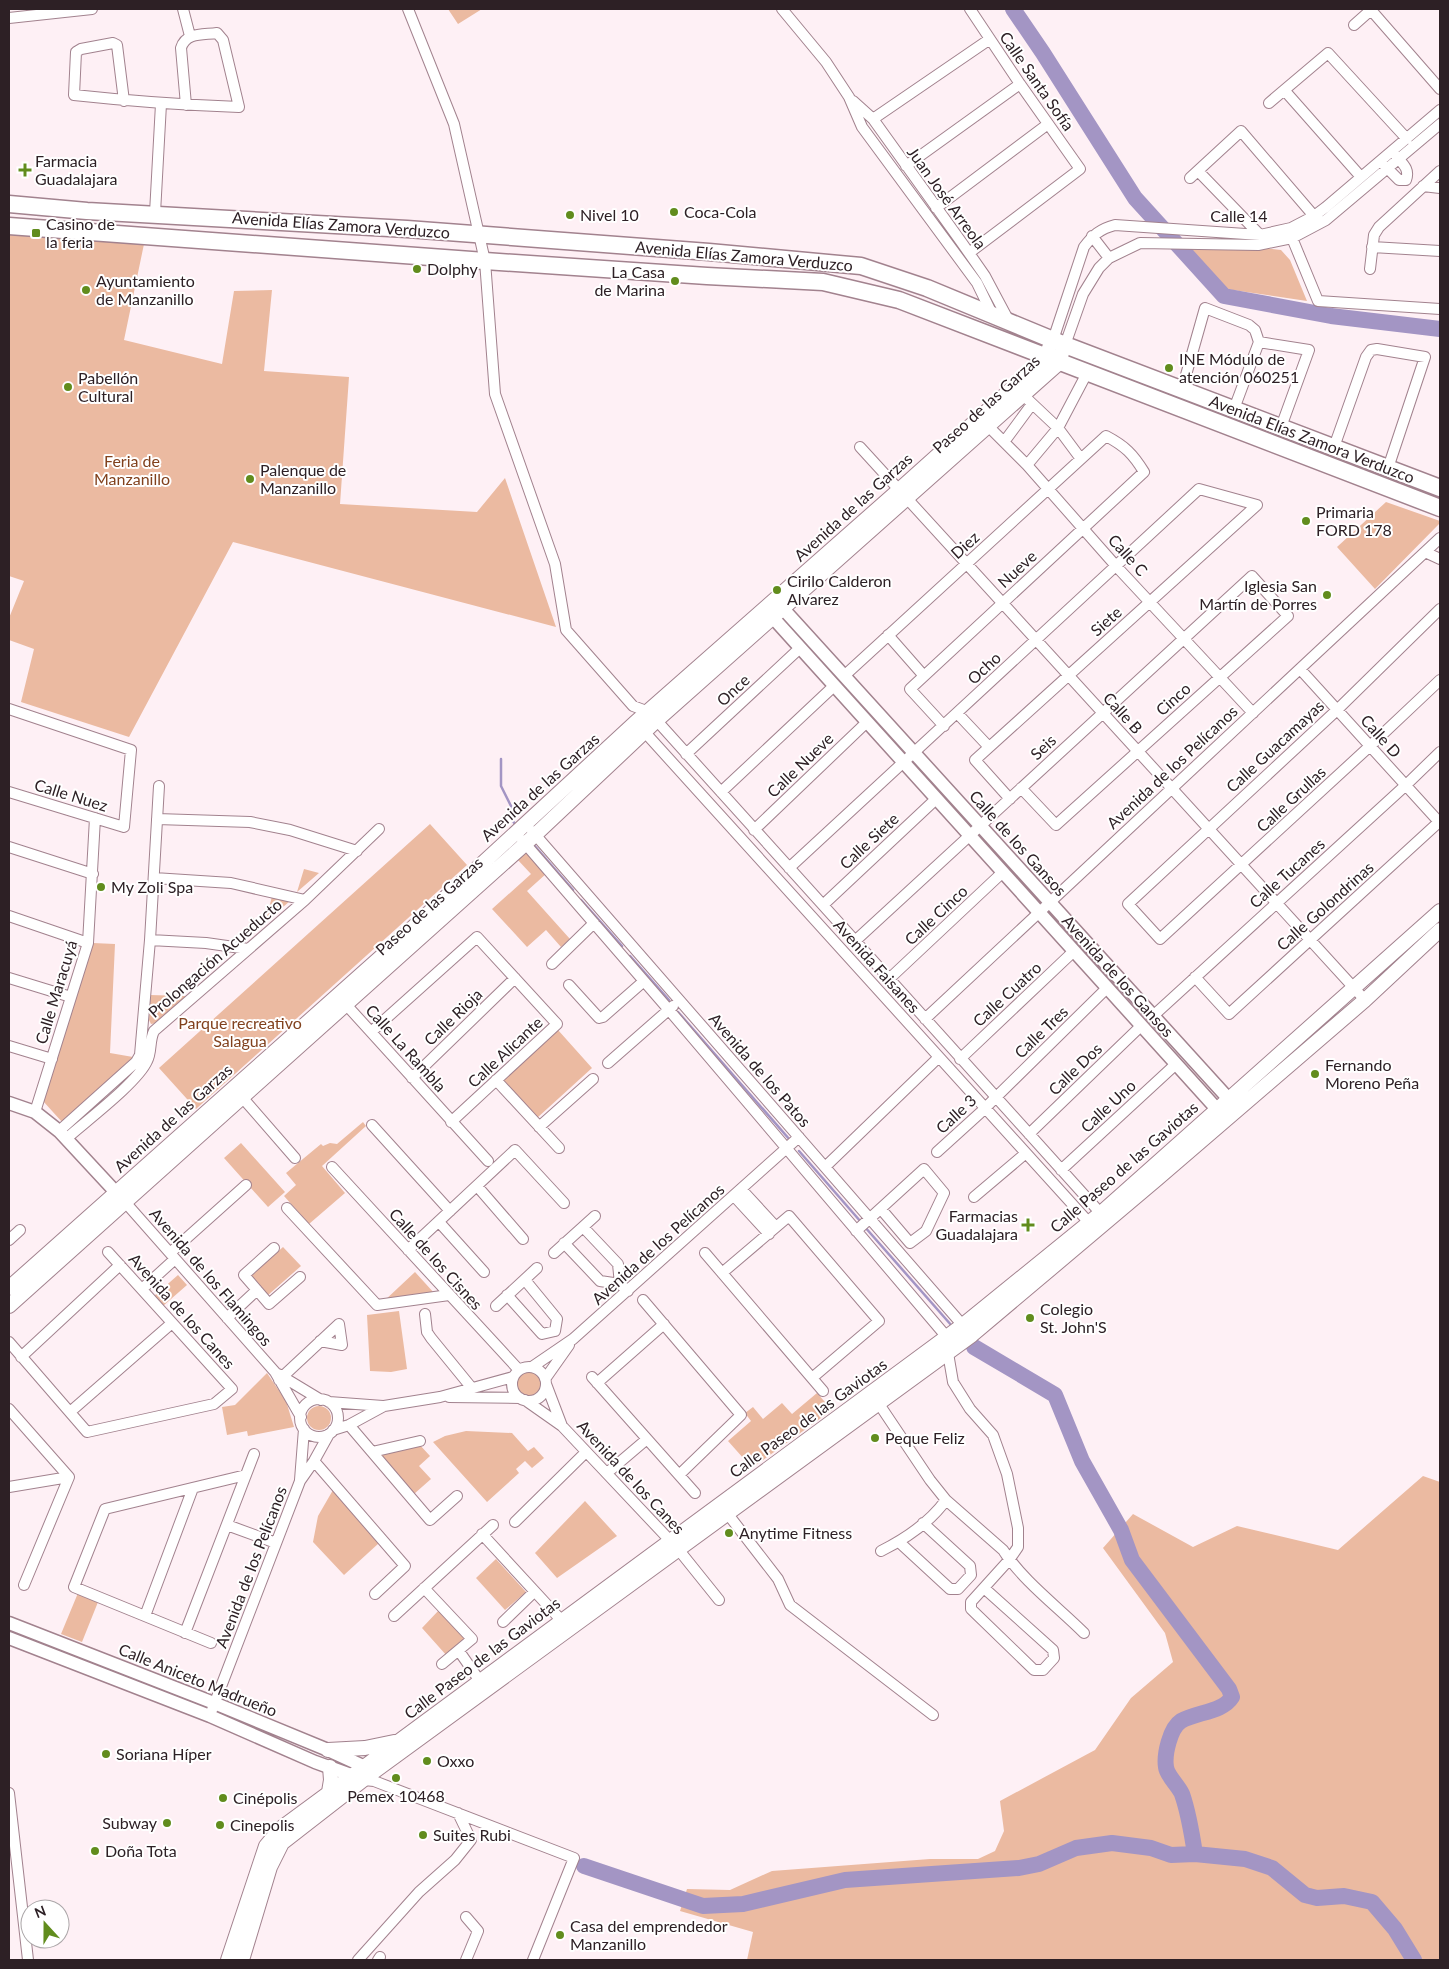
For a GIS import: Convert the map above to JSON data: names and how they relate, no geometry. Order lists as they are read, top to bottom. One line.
{"streets":{"main road":["Avenida Elías Zamora Verduzco","Paseo de las Garzas","Avenida de las Garzas","Calle Paseo de las Gaviotas"],"street":["Calle Santa Sofía","Juan José Arreola","Calle 14","Diez","Calle C","Nueve","Siete","Ocho","Once","Cinco","Calle B","Calle D","Calle Guacamayas","Seis","Calle Nueve","Avenida de los Pelícanos","Calle Nuez","Calle Grullas","Calle Siete","Calle de los Gansos","Calle Tucanes","Calle Golondrinas","Calle Cinco","Prolongación Acueducto","Avenida Faisanes","Avenida de los Gansos","Calle Maracuyá","Calle Cuatro","Calle Rioja","Calle Tres","Calle La Rambla","Calle Alicante","Calle Dos","Avenida de los Patos","Calle Uno","Calle 3","Calle de los Cisnes","Avenida de los Flamingos","Avenida de los Canes","Calle Aniceto Madrueño"]},"crossings":[["Calle Santa Sofía","Juan José Arreola"],["Juan José Arreola","Avenida Elías Zamora Verduzco"],["Calle 14","Avenida Elías Zamora Verduzco"],["Calle 14","Paseo de las Garzas"],["Avenida Elías Zamora Verduzco","Paseo de las Garzas"],["Avenida Elías Zamora Verduzco","Avenida de las Garzas"],["Paseo de las Garzas","Avenida de las Garzas"],["Paseo de las Garzas","Calle C"],["Avenida de las Garzas","Calle C"],["Avenida de las Garzas","Calle B"],["Avenida de las Garzas","Calle de los Gansos"],["Avenida de las Garzas","Avenida Faisanes"],["Avenida de las Garzas","Avenida de los Gansos"],["Avenida de las Garzas","Calle La Rambla"],["Avenida de las Garzas","Avenida de los Patos"],["Avenida de las Garzas","Avenida de los Flamingos"],["Diez","Calle C"],["Diez","Nueve"],["Diez","Calle B"],["Diez","Calle de los Gansos"],["Calle C","Nueve"],["Calle C","Siete"],["Calle C","Ocho"],["Calle C","Cinco"],["Calle C","Seis"],["Calle C","Avenida de los Pelícanos"],["Nueve","Ocho"],["Nueve","Calle B"],["Siete","Ocho"],["Siete","Calle B"],["Siete","Seis"],["Ocho","Calle B"],["Ocho","Calle de los Gansos"],["Ocho","Avenida Faisanes"],["Ocho","Avenida de los Gansos"],["Once","Avenida Faisanes"],["Once","Avenida de los Gansos"],["Cinco","Calle B"],["Cinco","Seis"],["Calle B","Calle Guacamayas"],["Calle B","Seis"],["Calle B","Avenida de los Pelícanos"],["Calle B","Calle Grullas"],["Calle B","Calle Tucanes"],["Calle B","Calle Golondrinas"],["Calle B","Calle Paseo de las Gaviotas"],["Calle D","Calle Guacamayas"],["Calle D","Avenida de los Pelícanos"],["Calle D","Calle Grullas"],["Calle D","Calle Tucanes"],["Calle D","Calle Golondrinas"],["Calle Guacamayas","Calle Grullas"],["Seis","Calle de los Gansos"],["Seis","Avenida Faisanes"],["Seis","Avenida de los Gansos"],["Calle Nueve","Avenida Faisanes"],["Calle Nueve","Avenida de los Gansos"],["Avenida de los Pelícanos","Calle de los Gansos"],["Avenida de los Pelícanos","Avenida Faisanes"],["Avenida de los Pelícanos","Avenida de los Gansos"],["Avenida de los Pelícanos","Avenida de los Patos"],["Avenida de los Pelícanos","Calle de los Cisnes"],["Avenida de los Pelícanos","Avenida de los Flamingos"],["Avenida de los Pelícanos","Avenida de los Canes"],["Avenida de los Pelícanos","Calle Aniceto Madrueño"],["Calle Nuez","Calle Maracuyá"],["Calle Siete","Avenida Faisanes"],["Calle Siete","Avenida de los Gansos"],["Calle de los Gansos","Calle Tucanes"],["Calle de los Gansos","Avenida de los Gansos"],["Calle de los Gansos","Calle Paseo de las Gaviotas"],["Calle Tucanes","Calle Golondrinas"],["Calle Cinco","Avenida Faisanes"],["Calle Cinco","Avenida de los Gansos"],["Avenida Faisanes","Calle Cuatro"],["Avenida Faisanes","Calle Tres"],["Avenida Faisanes","Calle Dos"],["Avenida Faisanes","Calle Uno"],["Avenida Faisanes","Calle 3"],["Avenida Faisanes","Calle Paseo de las Gaviotas"],["Avenida de los Gansos","Calle Cuatro"],["Avenida de los Gansos","Calle Tres"],["Avenida de los Gansos","Calle Dos"],["Avenida de los Gansos","Calle Uno"],["Avenida de los Gansos","Calle Paseo de las Gaviotas"],["Calle Rioja","Calle La Rambla"],["Calle Rioja","Calle Alicante"],["Calle Tres","Calle 3"],["Calle La Rambla","Calle Alicante"],["Avenida de los Patos","Calle Paseo de las Gaviotas"],["Calle Paseo de las Gaviotas","Avenida de los Canes"],["Calle Paseo de las Gaviotas","Calle Aniceto Madrueño"],["Calle de los Cisnes","Avenida de los Canes"]],"parks":["Feria de Manzanillo","Parque recreativo Salagua"],"places":{"health":["Farmacia Guadalajara","Farmacias Guadalajara"],"other":["Coca-Cola","Nivel 10","Dolphy","La Casa de Marina","Ayuntamiento de Manzanillo","INE Módulo de atención 060251","Pabellón Cultural","Palenque de Manzanillo","Primaria FORD 178","Cirilo Calderon Alvarez","Iglesia San Martín de Porres","My Zoli Spa","Fernando Moreno Peña","Colegio St. John'S","Peque Feliz","Anytime Fitness","Soriana Híper","Oxxo","Pemex 10468","Cinépolis","Subway","Cinepolis","Suites Rubi","Doña Tota","Casa del emprendedor Manzanillo"],"transit":["Casino de la feria"]},"north":"top"}
